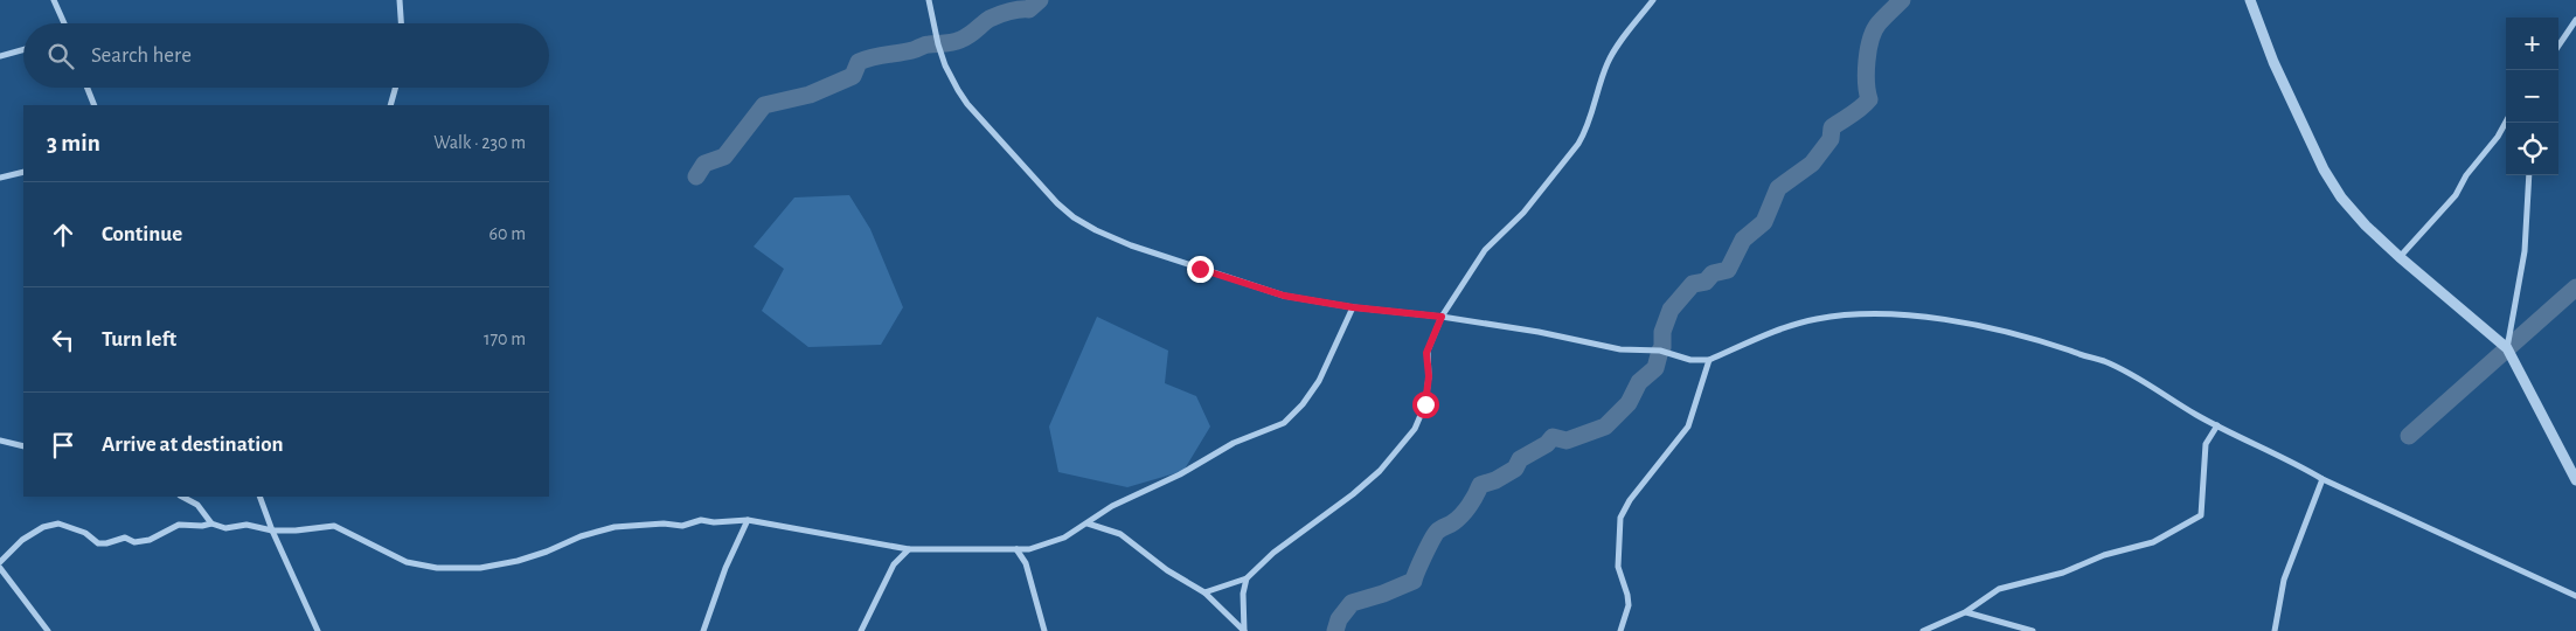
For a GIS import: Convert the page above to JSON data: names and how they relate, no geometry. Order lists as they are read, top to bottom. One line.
{"page":{"map_buttons":["+","−"],"search":"Search here","heading":["3 min","Walk · 230 m"],"list":[["Continue","60 m"],["Turn left","170 m"],"Arrive at destination"]}}
